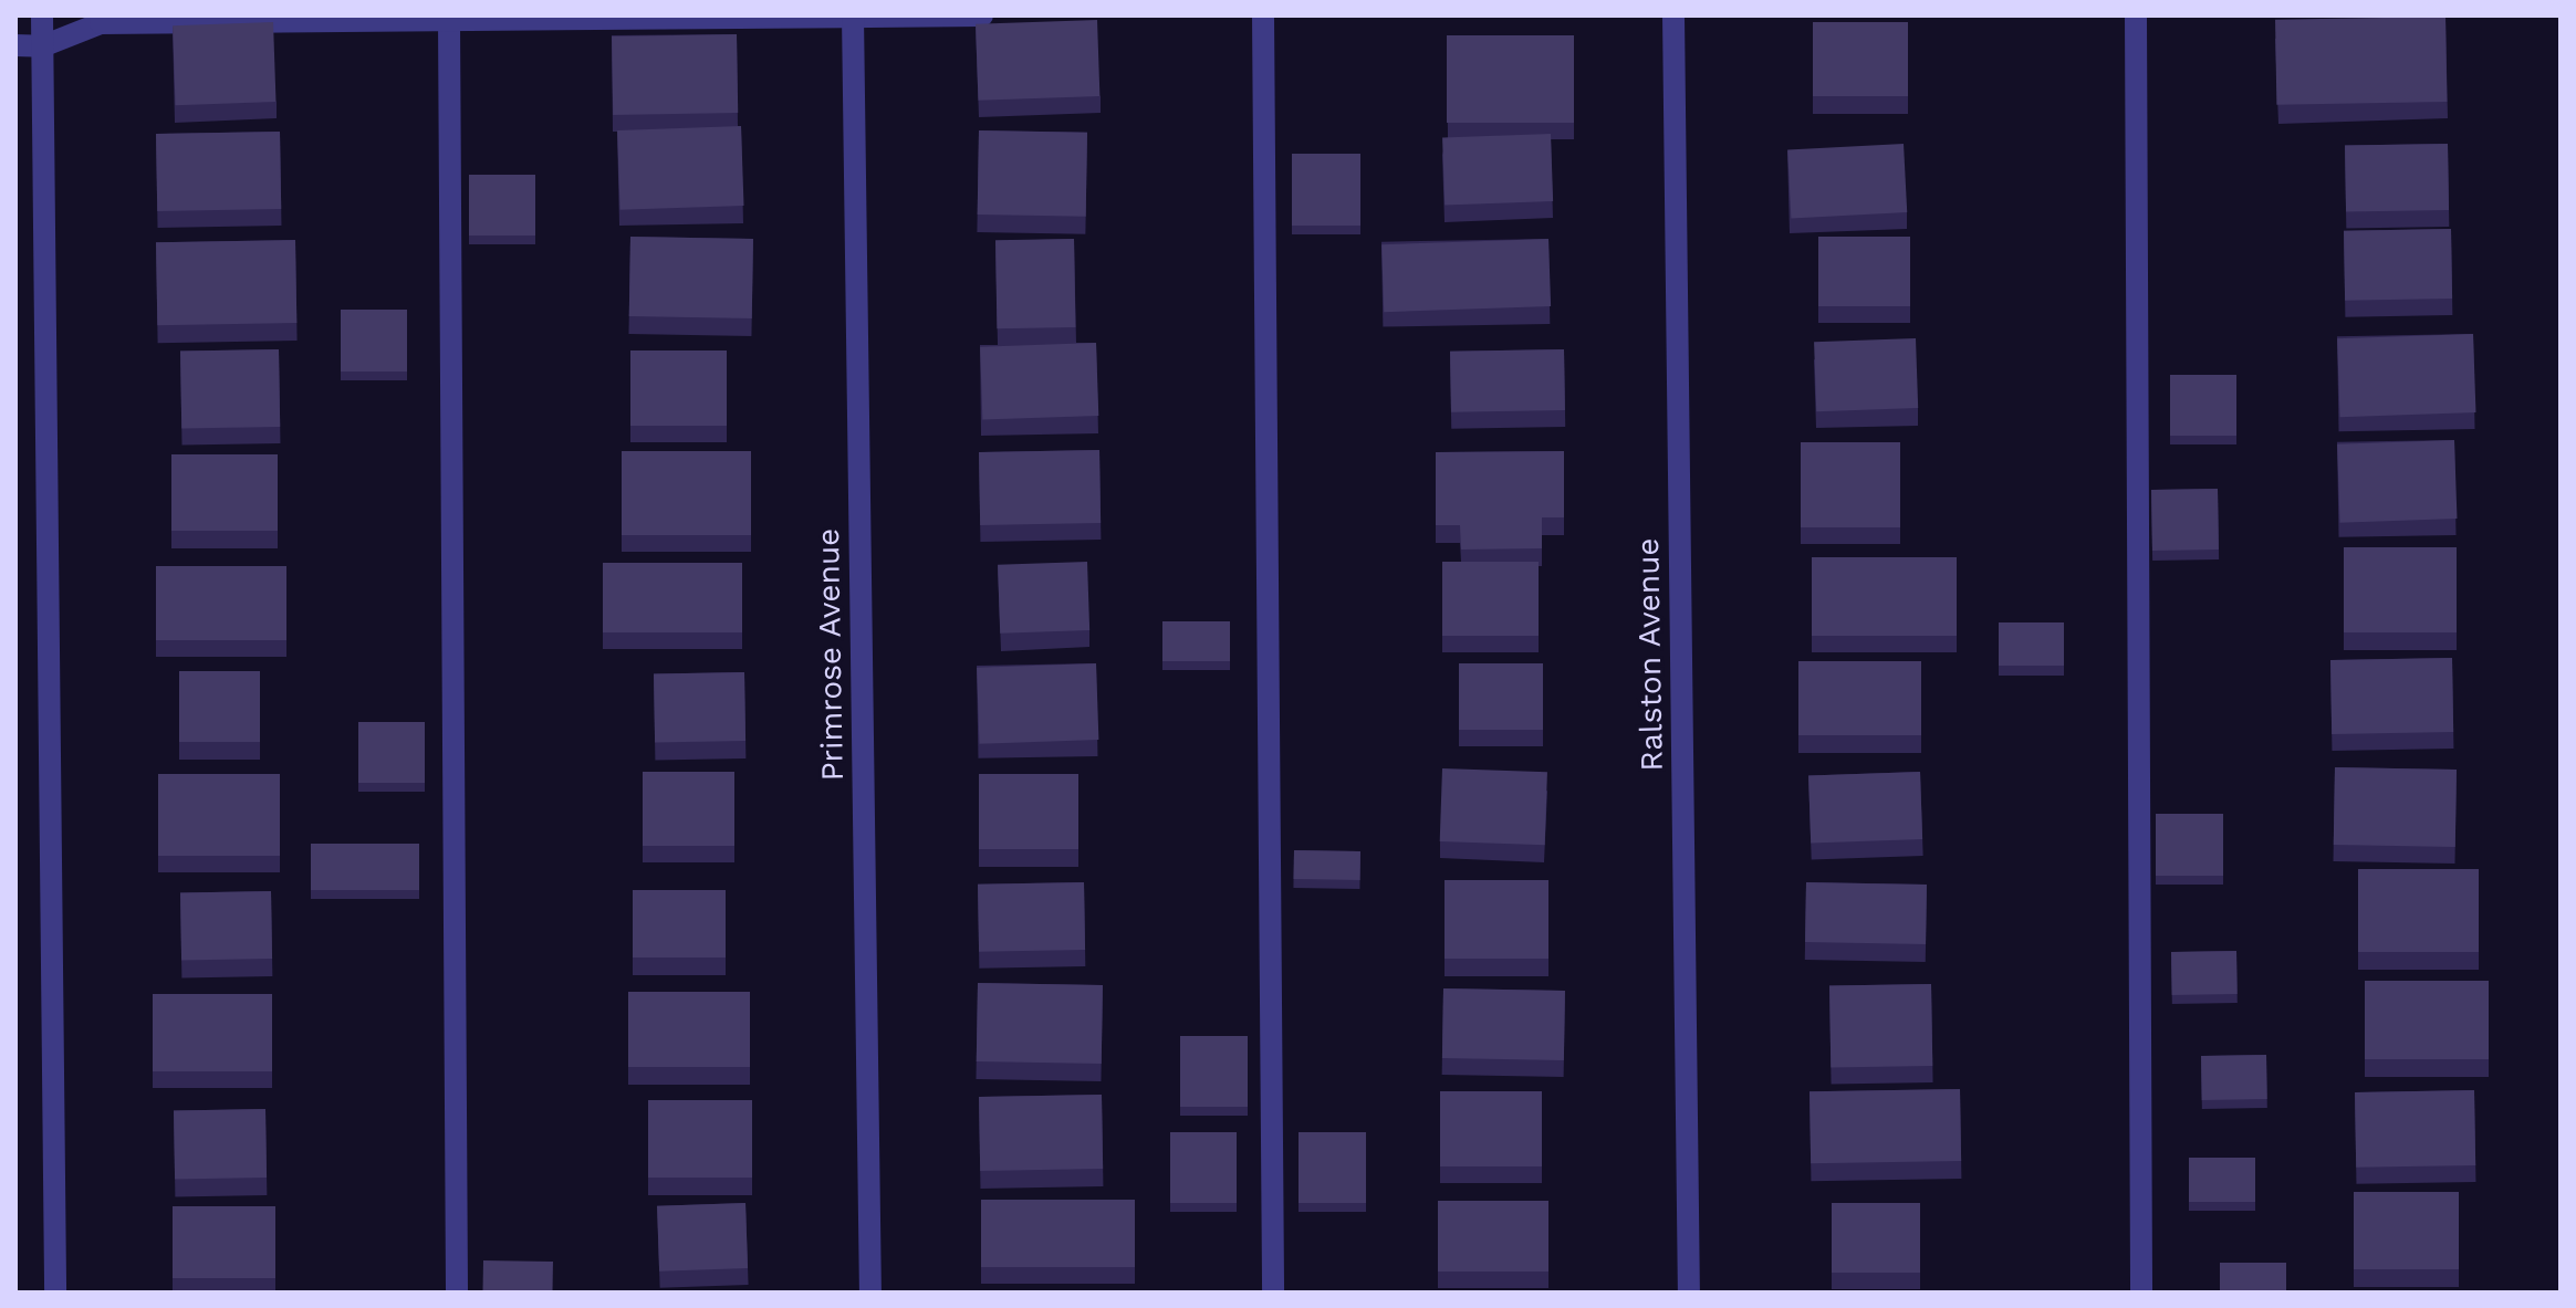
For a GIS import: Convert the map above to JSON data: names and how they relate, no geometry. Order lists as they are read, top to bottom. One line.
{"streets":{"street":["Primrose Avenue","Ralston Avenue"]}}
